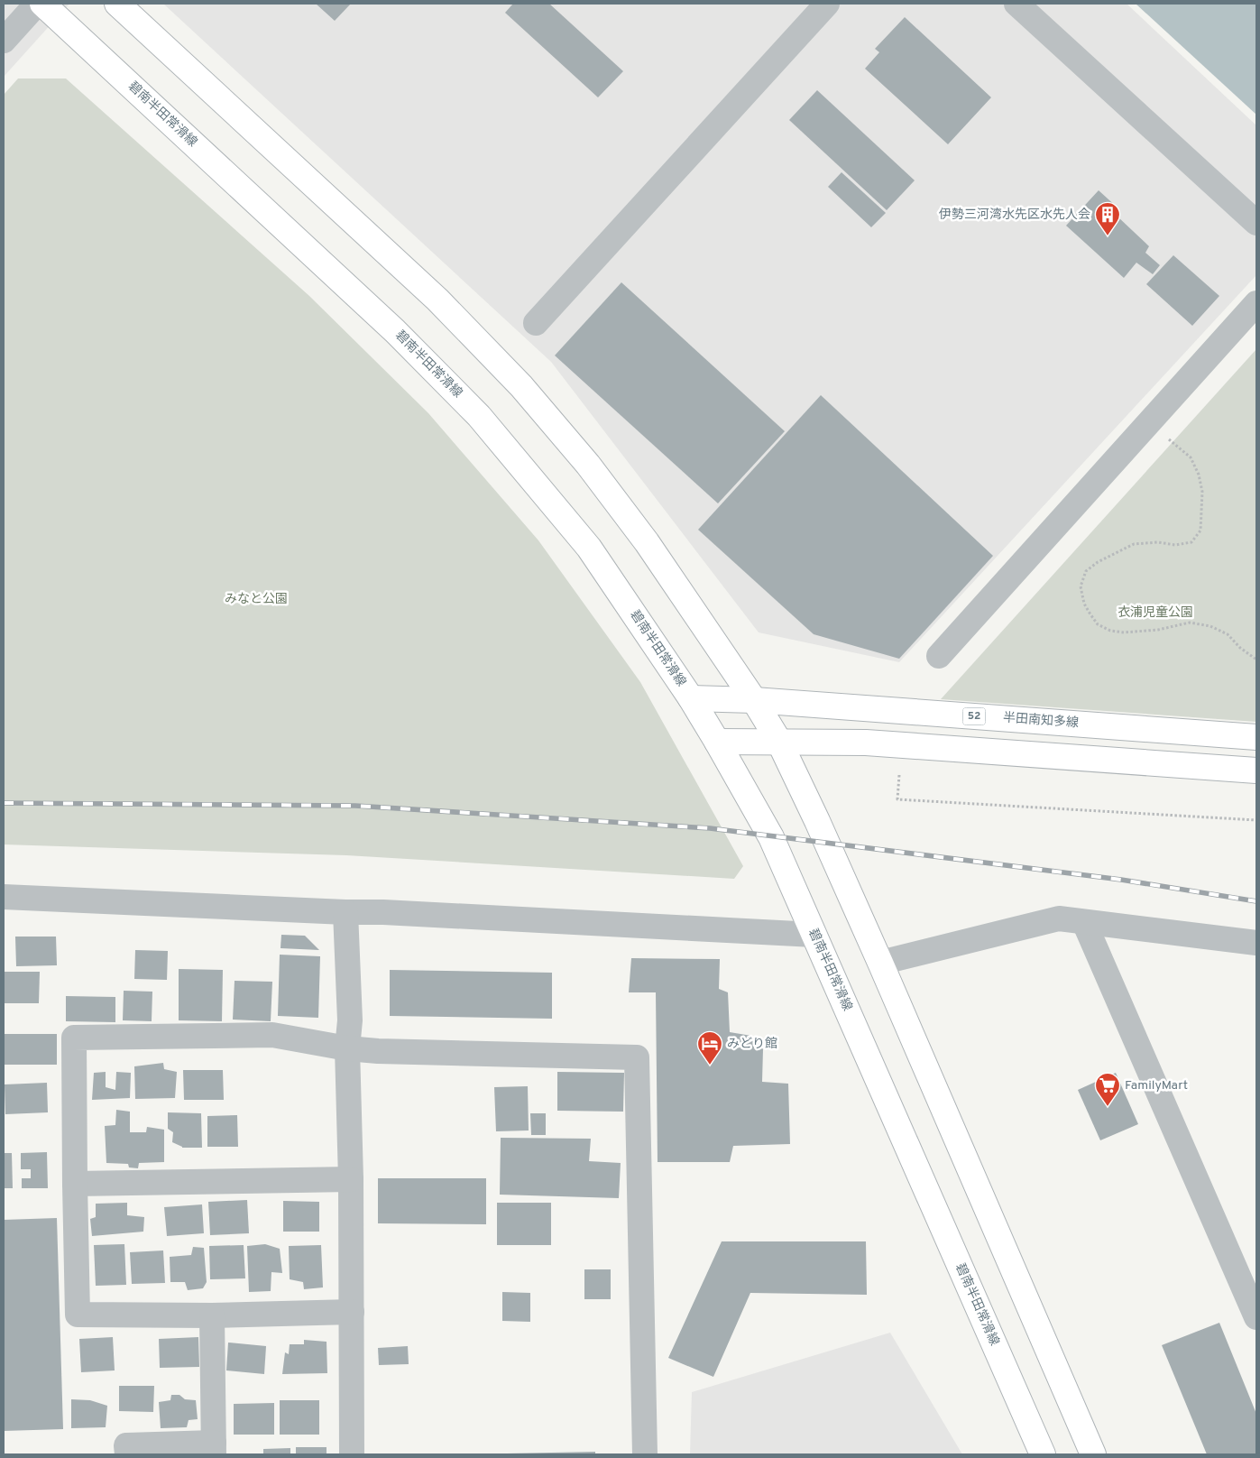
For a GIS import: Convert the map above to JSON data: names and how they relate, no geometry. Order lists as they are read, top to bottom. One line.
{"streets":{"main road":["碧南半田常滑線","52","半田南知多線"]},"crossings":[["碧南半田常滑線","半田南知多線"]],"parks":["みなと公園","衣浦児童公園"],"places":{"building":["伊勢三河湾水先区水先人会"],"hotel":["みどり館"],"supermarket":["FamilyMart"]}}
